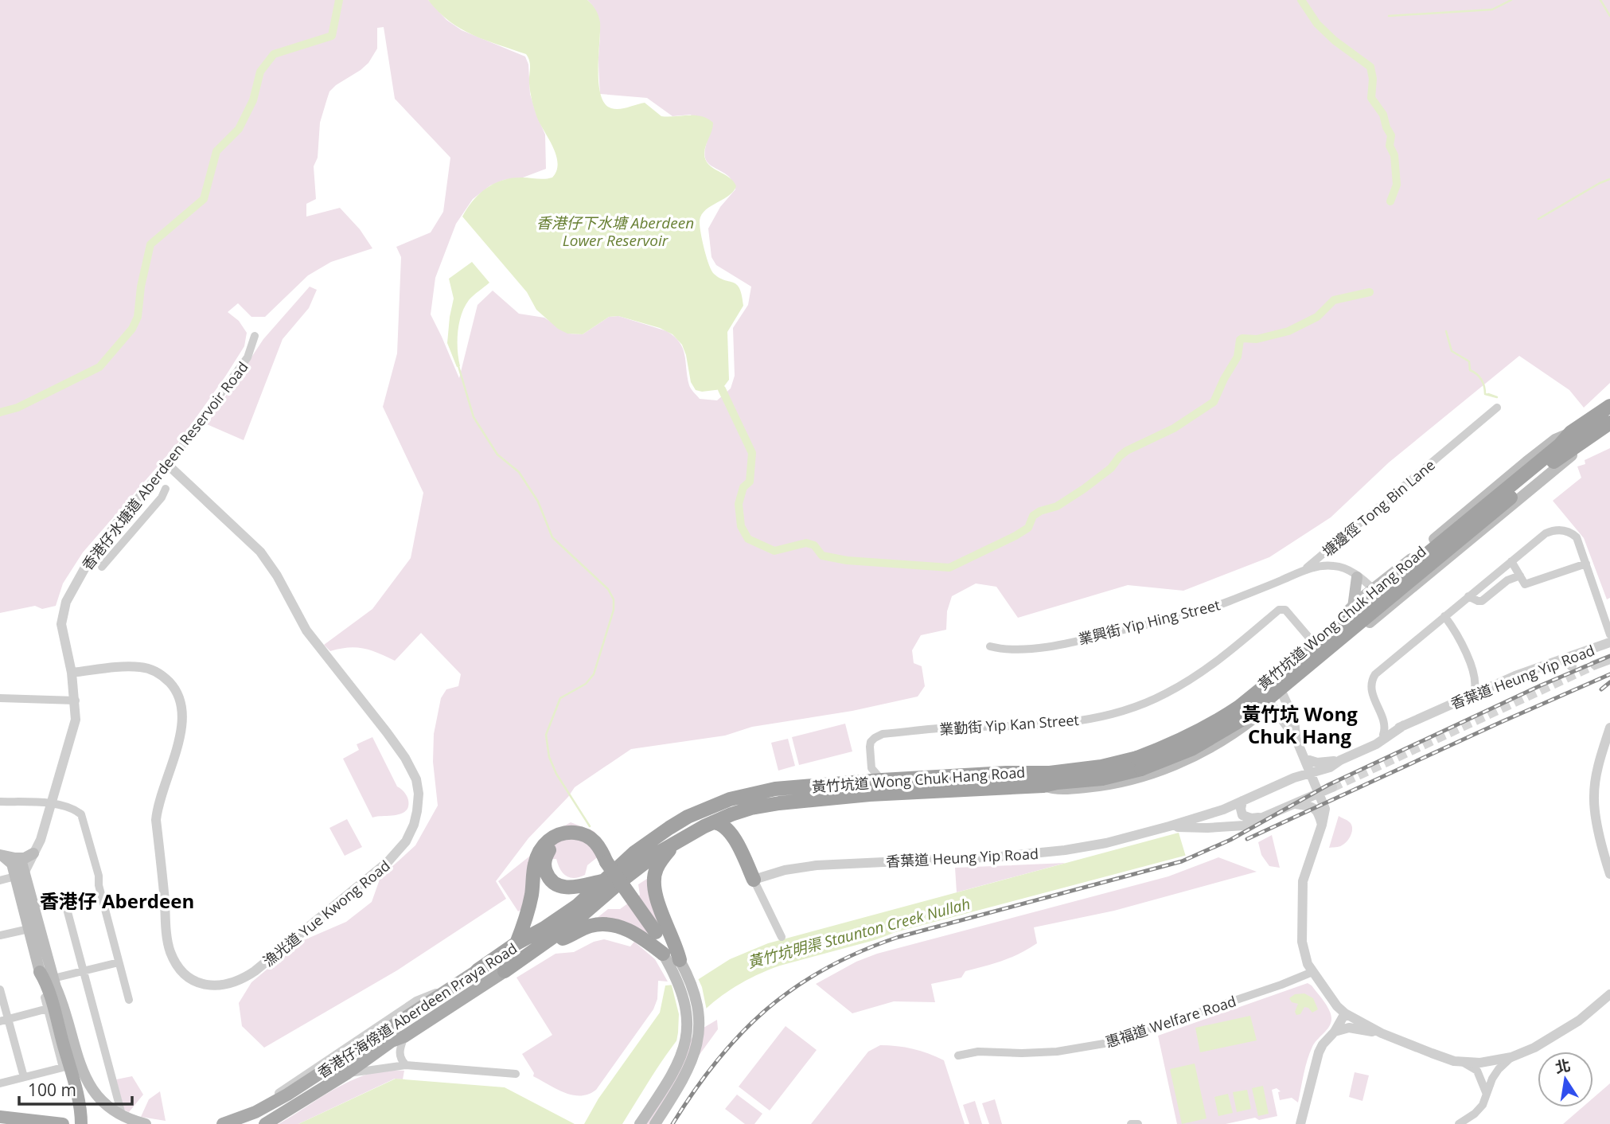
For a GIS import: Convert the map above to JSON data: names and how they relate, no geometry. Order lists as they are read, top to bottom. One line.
{"streets":{"highway":["黃竹坑道 Wong Chuk Hang Road","香港仔海傍道 Aberdeen Praya Road"],"street":["香港仔水塘道 Aberdeen Reservoir Road","塘邊徑 Tong Bin Lane","業興街 Yip Hing Street","香葉道 Heung Yip Road","業勤街 Yip Kan Street","漁光道 Yue Kwong Road","惠福道 Welfare Road"]},"crossings":[["香港仔水塘道 Aberdeen Reservoir Road","漁光道 Yue Kwong Road"],["塘邊徑 Tong Bin Lane","業興街 Yip Hing Street"],["黃竹坑道 Wong Chuk Hang Road","業勤街 Yip Kan Street"],["黃竹坑道 Wong Chuk Hang Road","香港仔海傍道 Aberdeen Praya Road"]],"districts":["黃竹坑 Wong Chuk Hang","香港仔 Aberdeen"],"water":["香港仔下水塘 Aberdeen Lower Reservoir","黃竹坑明渠 Staunton Creek Nullah"],"scale_bar":"100 m","north":"top"}
